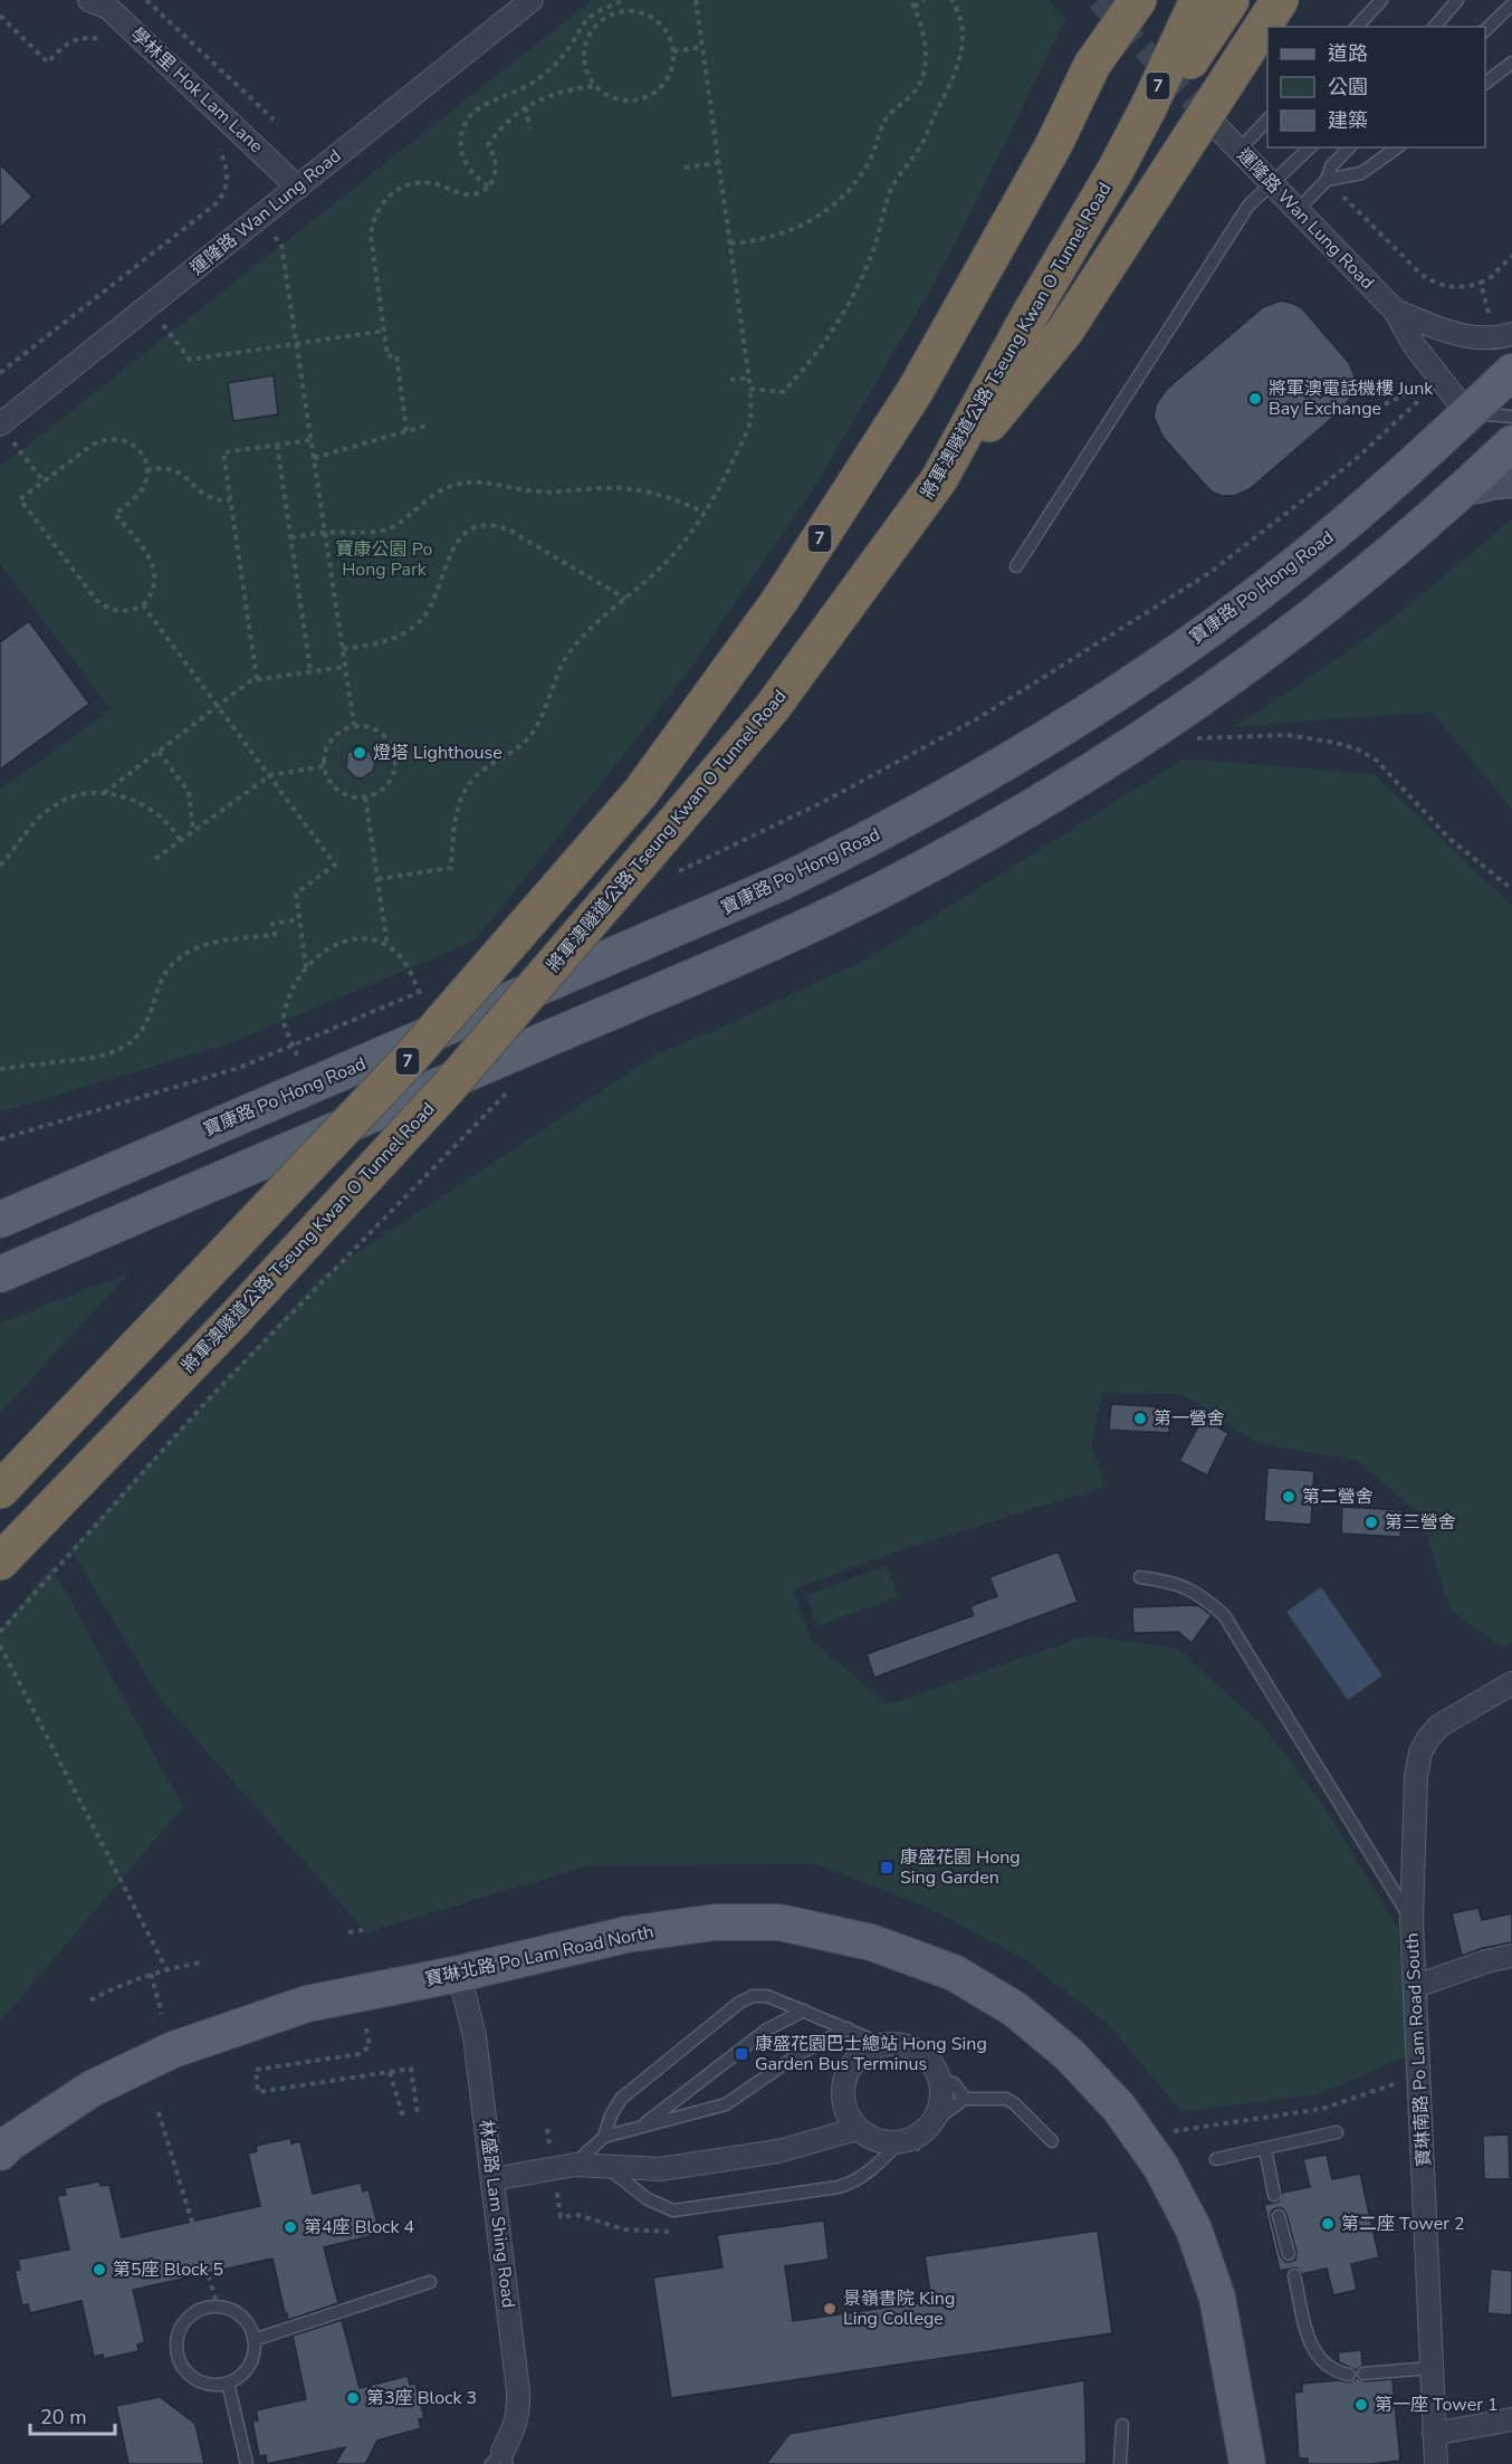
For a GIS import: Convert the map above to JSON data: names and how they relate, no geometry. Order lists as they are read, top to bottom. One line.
{"streets":{"highway":["7","將軍澳隧道公路 Tseung Kwan O Tunnel Road"],"main road":["寶康路 Po Hong Road","寶琳北路 Po Lam Road North"],"street":["學林里 Hok Lam Lane","運隆路 Wan Lung Road","寶琳南路 Po Lam Road South","林盛路 Lam Shing Road"]},"crossings":[["學林里 Hok Lam Lane","運隆路 Wan Lung Road"],["運隆路 Wan Lung Road","寶康路 Po Hong Road"],["寶琳北路 Po Lam Road North","林盛路 Lam Shing Road"]],"parks":["寶康公園 Po Hong Park"],"places":{"other":["將軍澳電話機樓 Junk Bay Exchange","燈塔 Lighthouse","第一營舍","第二營舍","第三營舍","第二座 Tower 2","第4座 Block 4","第5座 Block 5","景嶺書院 King Ling College","第3座 Block 3","第一座 Tower 1"],"transit":["康盛花園 Hong Sing Garden","康盛花園巴士總站 Hong Sing Garden Bus Terminus"]},"legend":["道路","公園","建築"],"scale_bar":"20 m"}
